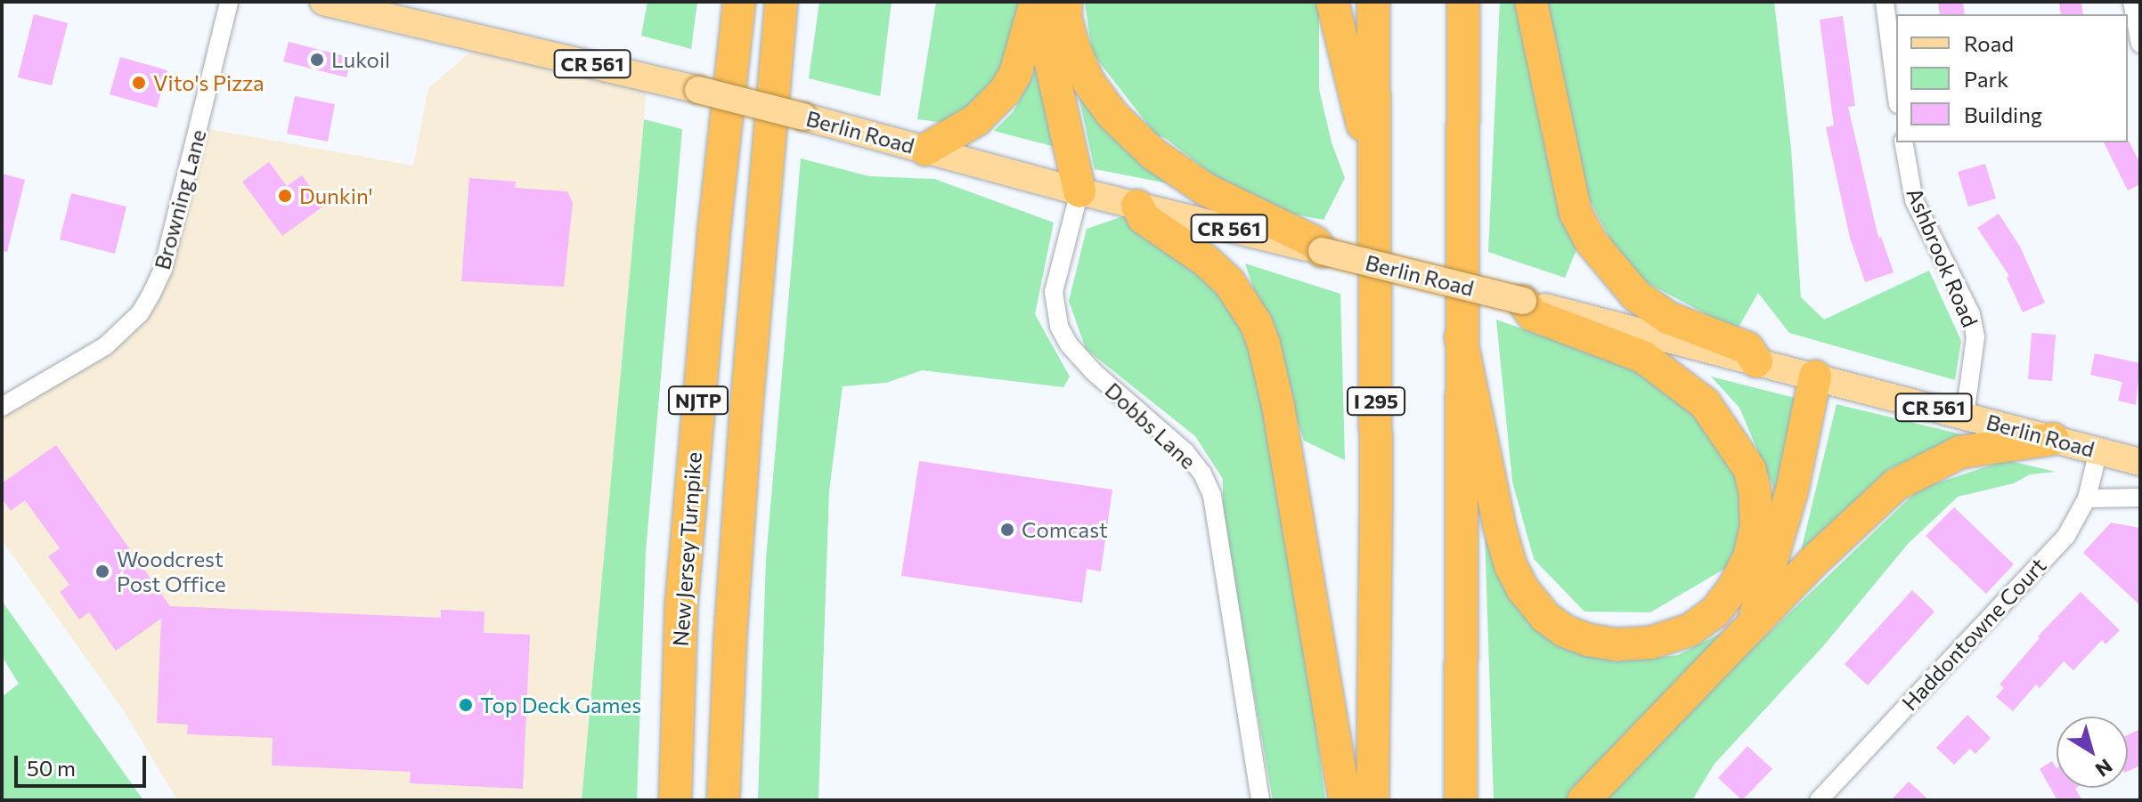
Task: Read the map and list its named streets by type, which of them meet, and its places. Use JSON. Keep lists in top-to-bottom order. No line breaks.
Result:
{"streets":{"highway":["NJTP","I 295","New Jersey Turnpike"],"main road":["CR 561","Berlin Road"],"street":["Browning Lane","Ashbrook Road","Dobbs Lane","Haddontowne Court"]},"crossings":[["CR 561","Berlin Road"],["Berlin Road","Ashbrook Road"],["Berlin Road","Dobbs Lane"],["Berlin Road","Haddontowne Court"]],"places":["Lukoil","Vito's Pizza","Dunkin'","Comcast","Woodcrest Post Office","Top Deck Games"],"legend":["Road","Park","Building"],"scale_bar":"50 m","north":"bottom right"}
